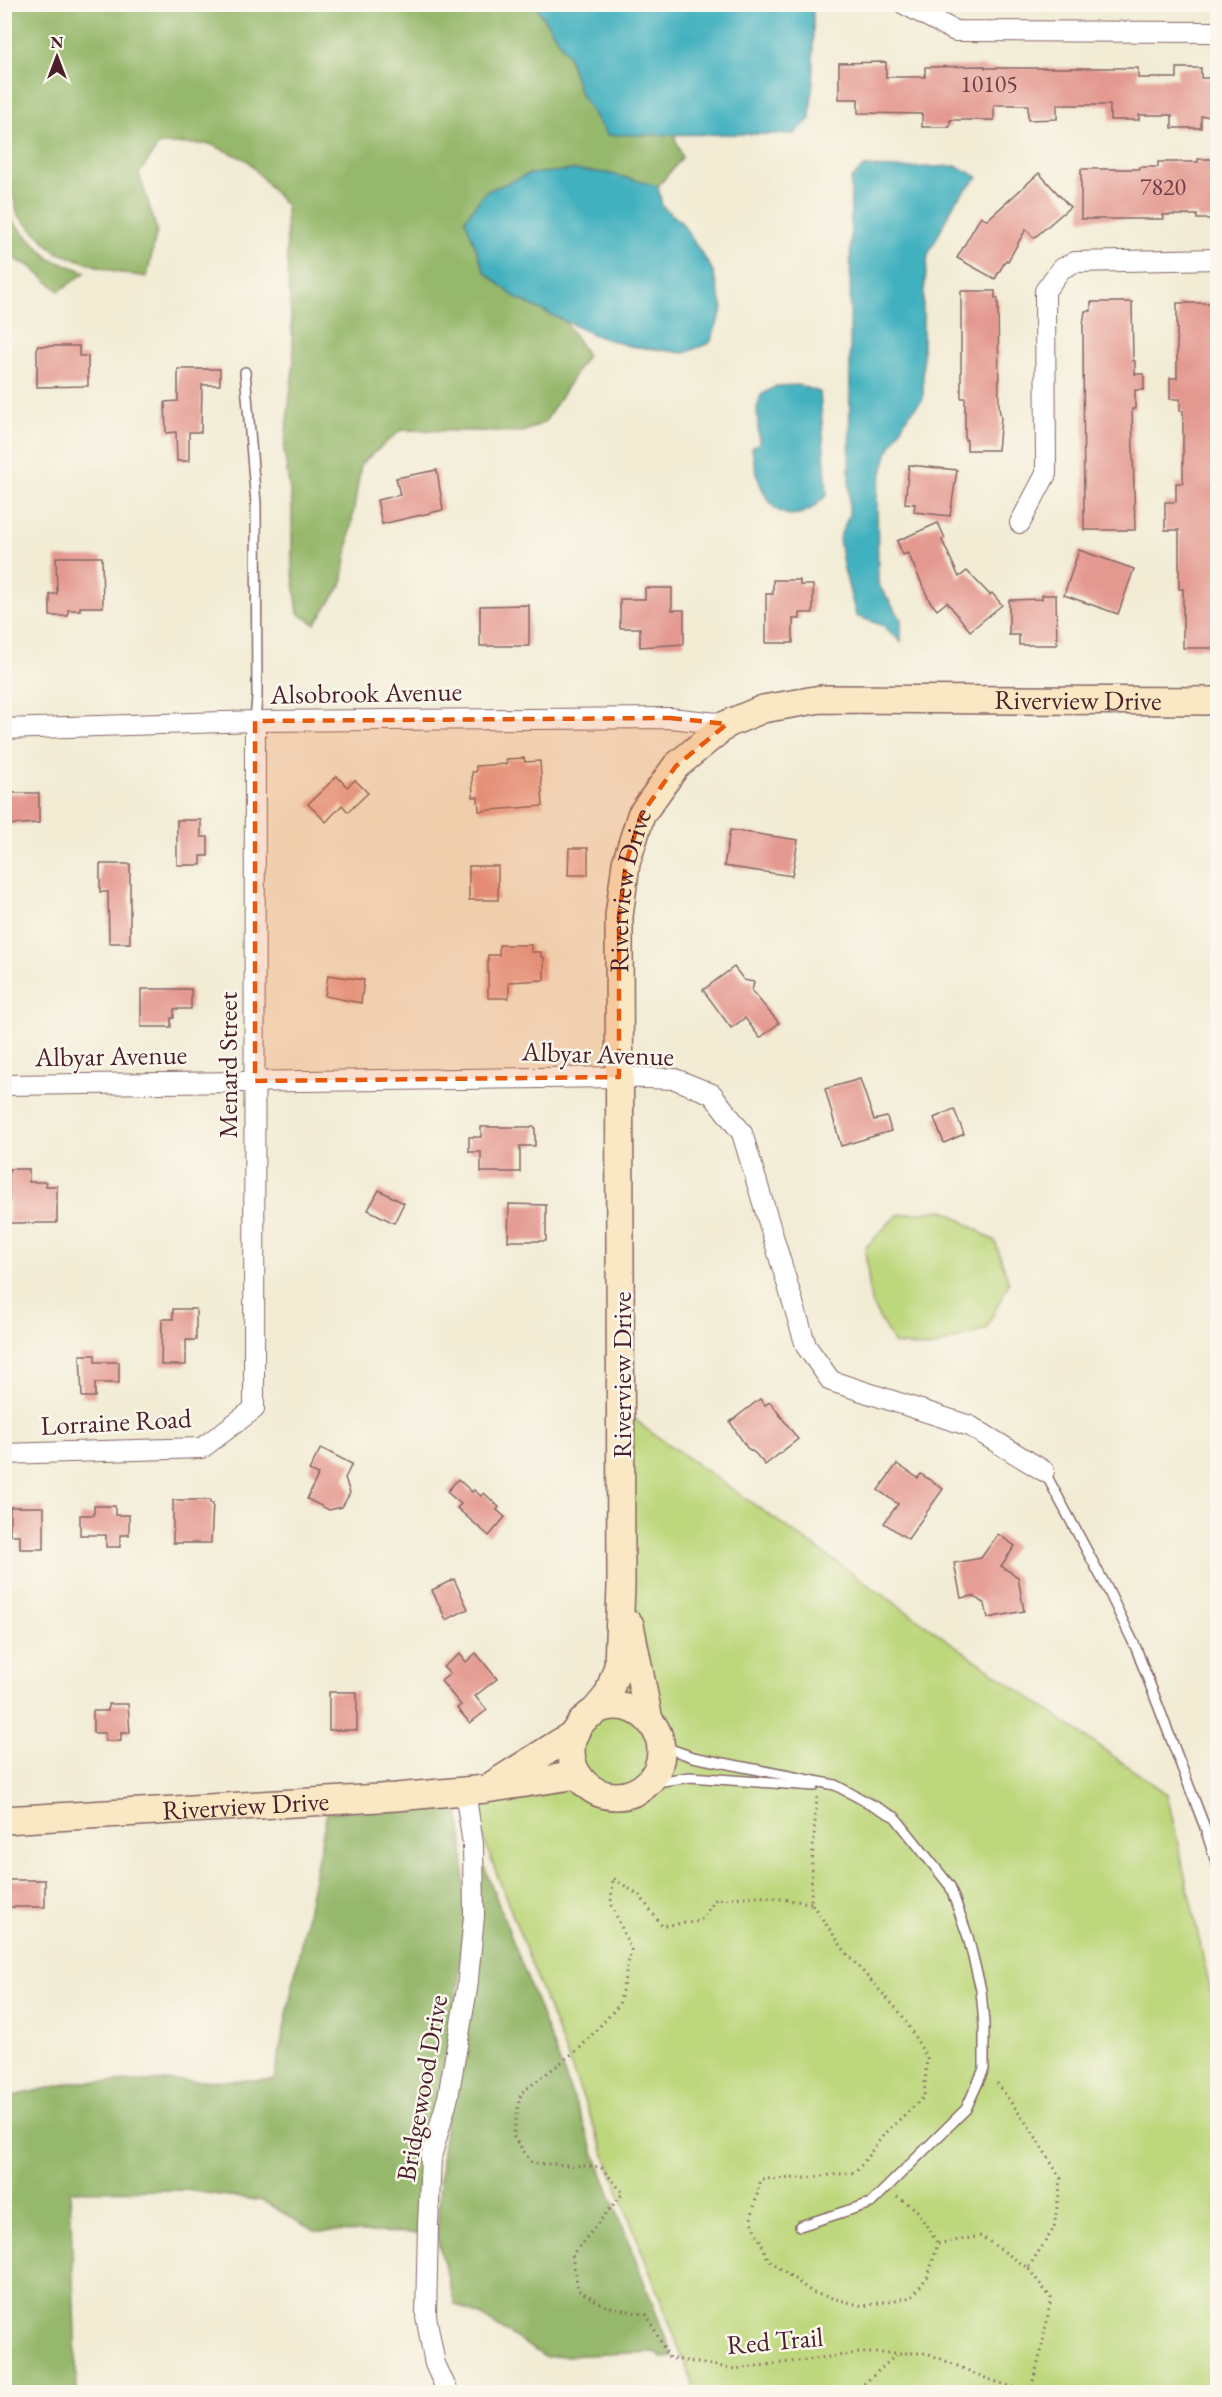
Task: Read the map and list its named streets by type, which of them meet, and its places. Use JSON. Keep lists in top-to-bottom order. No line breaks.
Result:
{"streets":{"street":["Alsobrook Avenue","Riverview Drive","Albyar Avenue","Menard Street","Lorraine Road","Bridgewood Drive"],"path":["Red Trail"]},"crossings":[["Alsobrook Avenue","Riverview Drive"],["Alsobrook Avenue","Menard Street"],["Riverview Drive","Albyar Avenue"],["Riverview Drive","Bridgewood Drive"],["Albyar Avenue","Menard Street"],["Menard Street","Lorraine Road"]],"house_numbers":["10105","7820"],"north":"top"}
